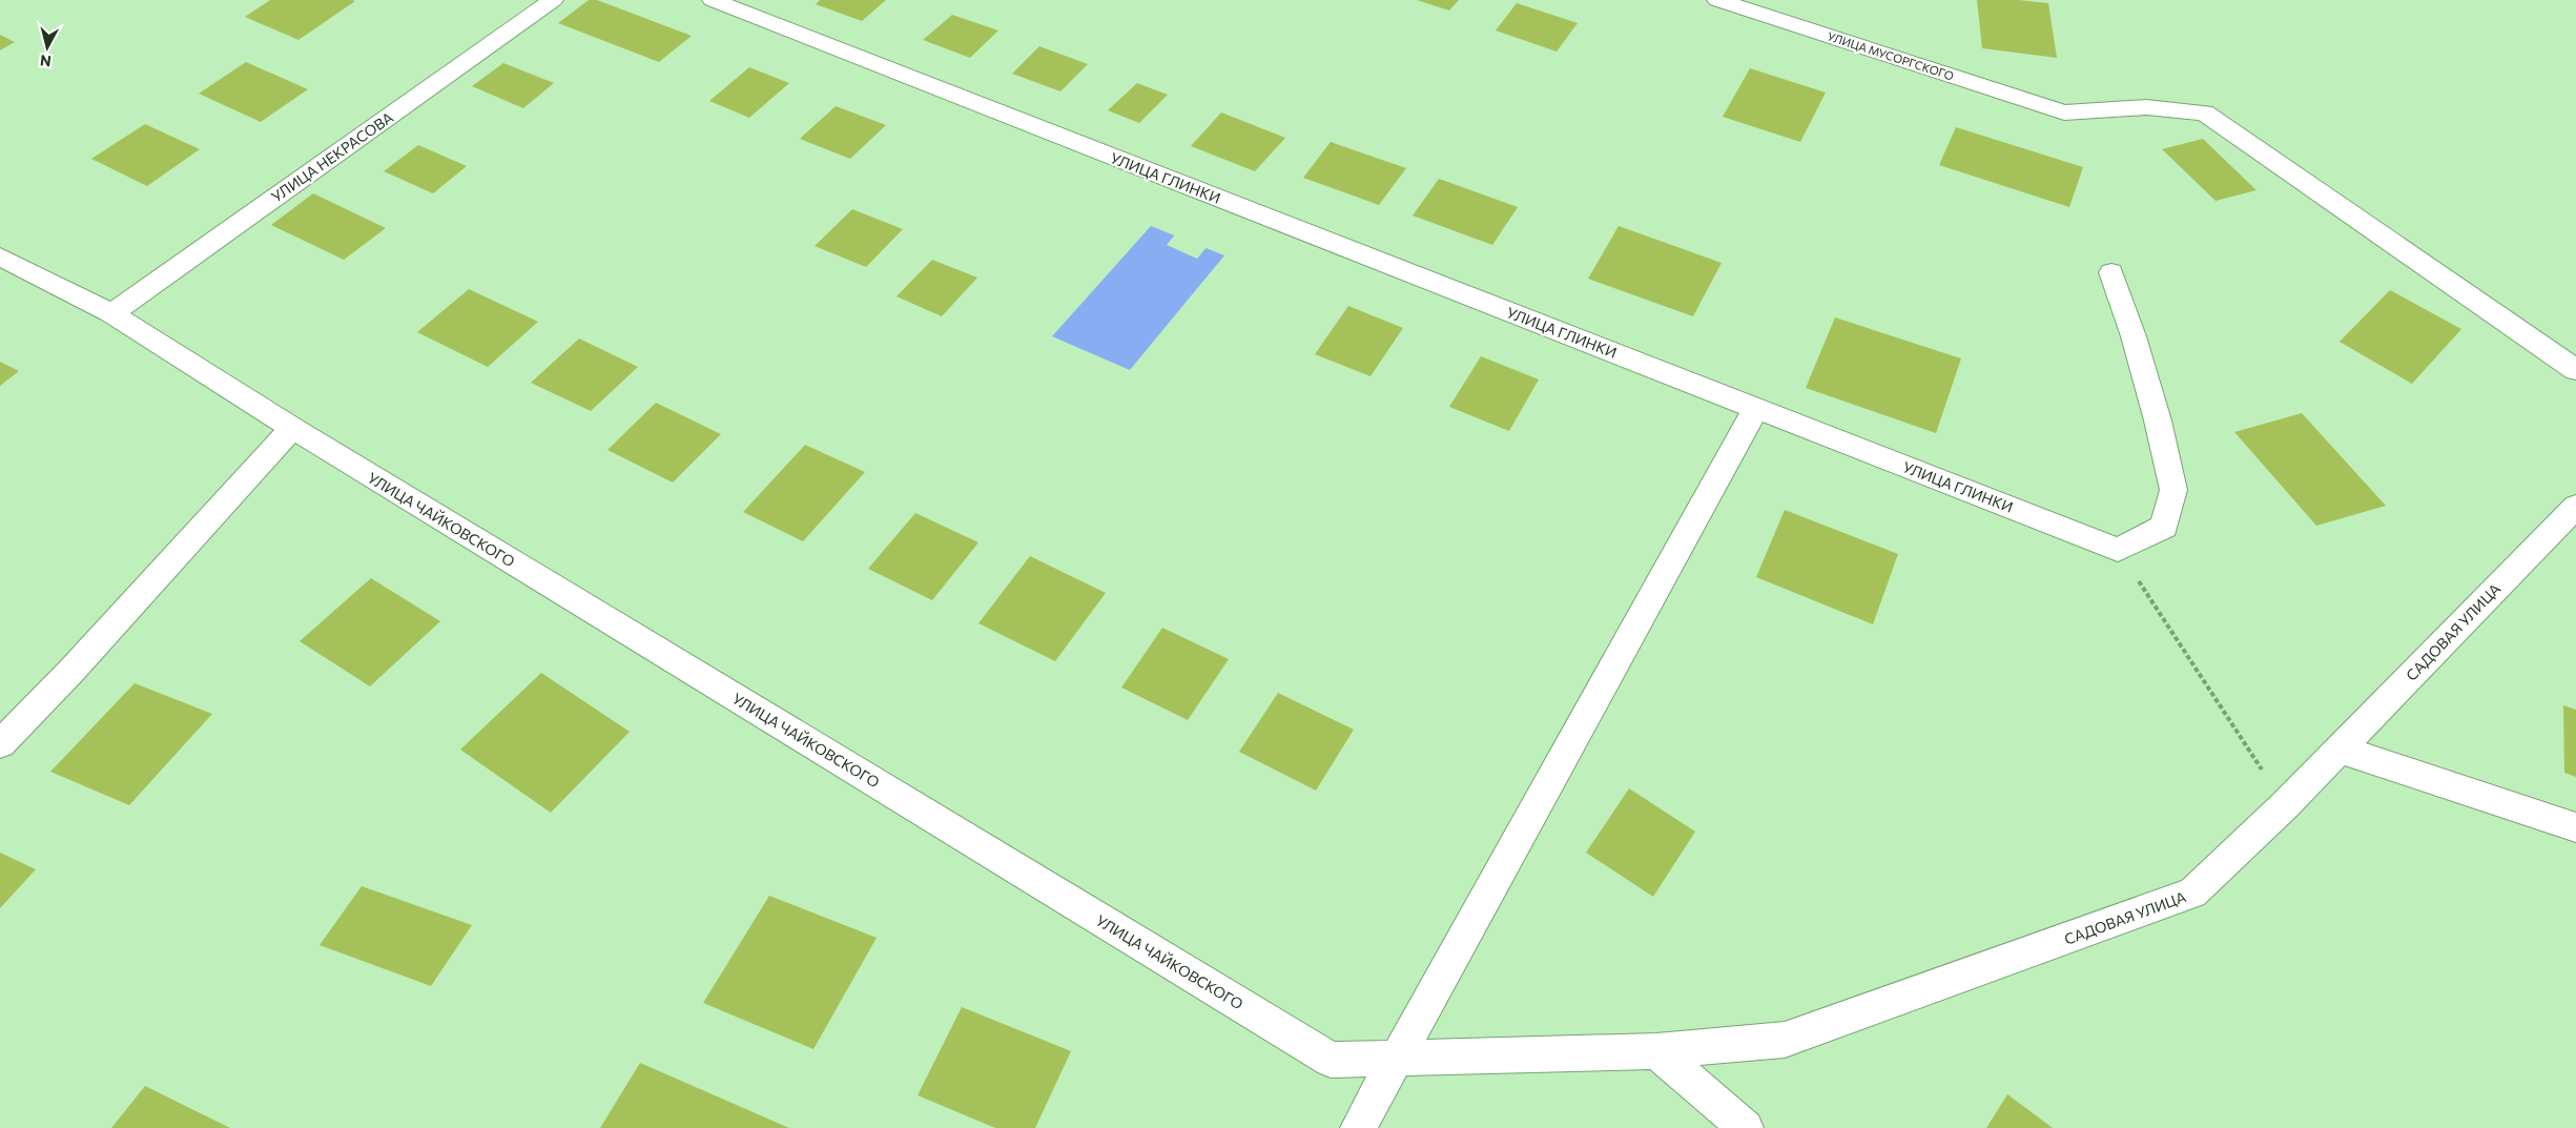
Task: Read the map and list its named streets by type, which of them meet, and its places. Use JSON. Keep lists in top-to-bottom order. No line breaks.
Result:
{"streets":{"street":["УЛИЦА МУСОРГСКОГО","УЛИЦА НЕКРАСОВА","УЛИЦА ГЛИНКИ","УЛИЦА ЧАЙКОВСКОГО","САДОВАЯ УЛИЦА"]},"crossings":[["УЛИЦА НЕКРАСОВА","УЛИЦА ЧАЙКОВСКОГО"],["УЛИЦА ЧАЙКОВСКОГО","САДОВАЯ УЛИЦА"]],"north":"bottom"}
